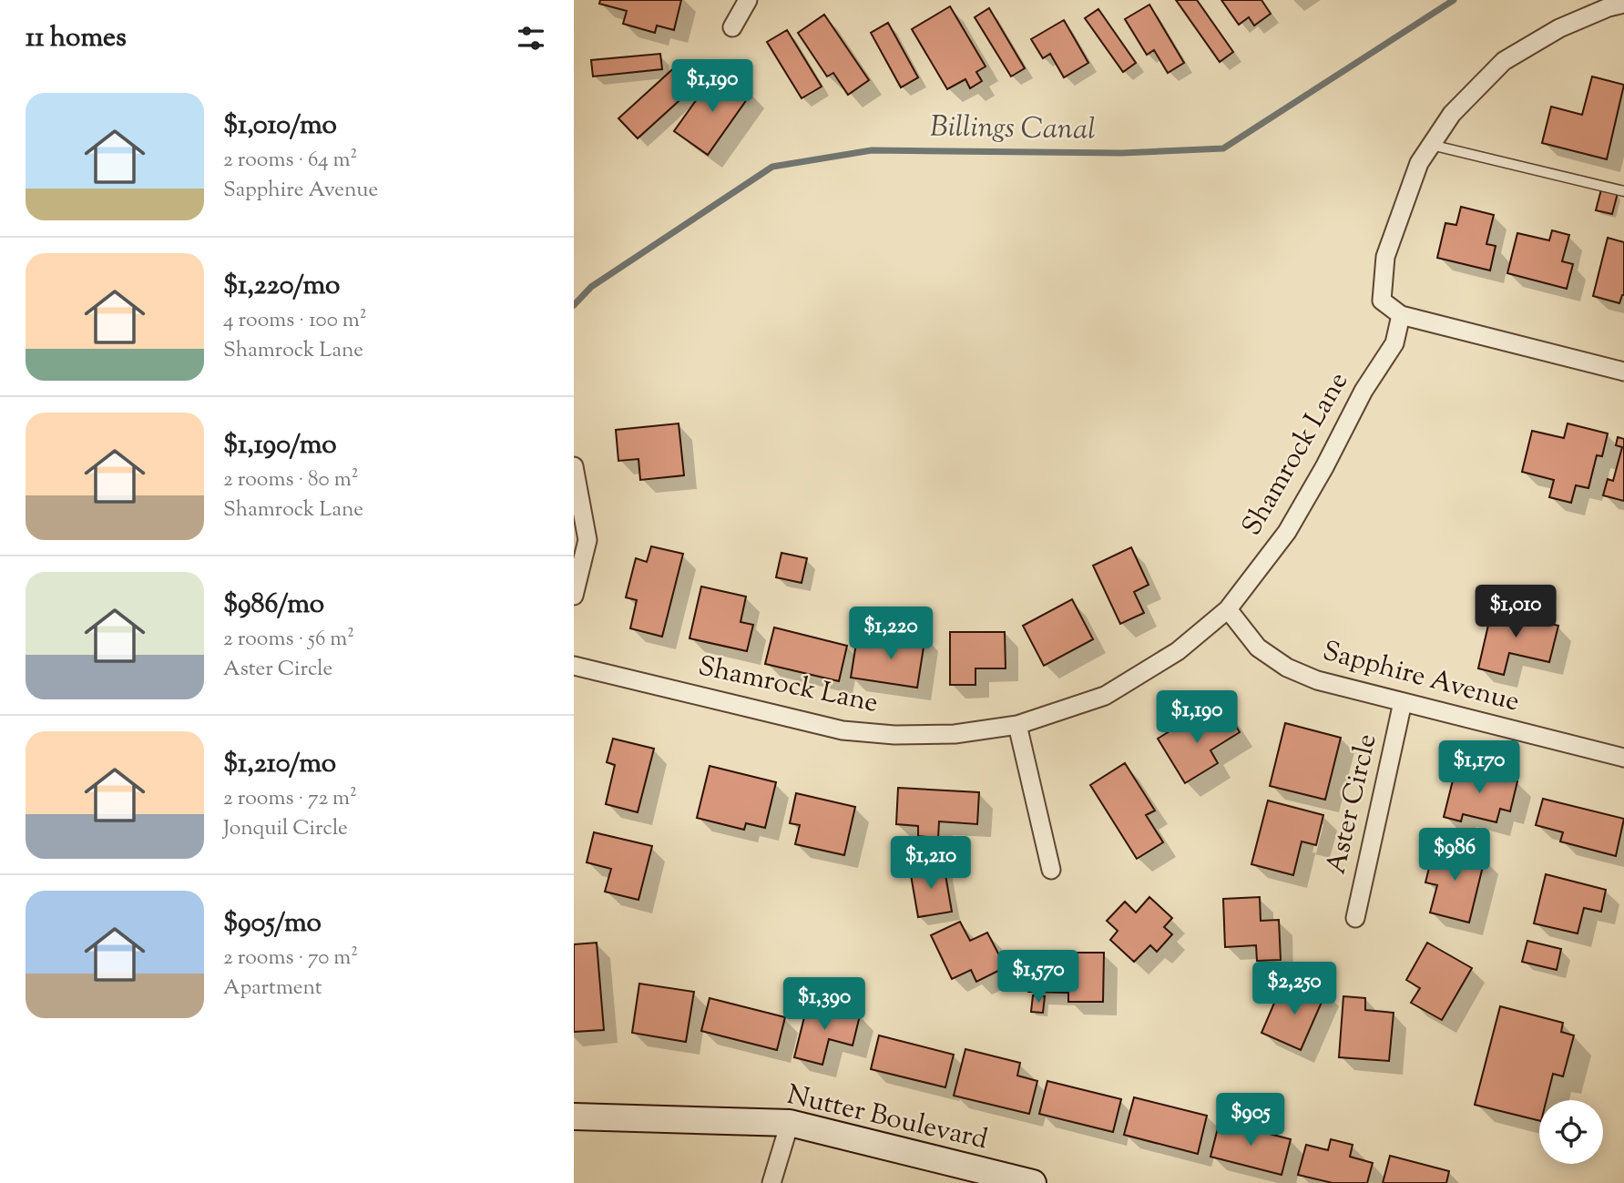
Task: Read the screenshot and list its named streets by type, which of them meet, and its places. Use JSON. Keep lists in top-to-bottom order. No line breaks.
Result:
{"streets":{"street":["Shamrock Lane","Sapphire Avenue","Aster Circle","Nutter Boulevard"]},"crossings":[["Shamrock Lane","Sapphire Avenue"],["Sapphire Avenue","Aster Circle"]],"water":["Billings Canal"],"page":{"heading":"11 homes","price":["$1,190","$1,010","$1,220","$1,190","$1,170","$986","$1,210","$1,570","$2,250","$1,390","$905"],"list":[{"name":"$1,010/mo","note":"2 rooms · 64 m² · Sapphire Avenue"},{"name":"$1,220/mo","note":"4 rooms · 100 m² · Shamrock Lane"},{"name":"$1,190/mo","note":"2 rooms · 80 m² · Shamrock Lane"},{"name":"$986/mo","note":"2 rooms · 56 m² · Aster Circle"},{"name":"$1,210/mo","note":"2 rooms · 72 m² · Jonquil Circle"},{"name":"$905/mo","note":"2 rooms · 70 m² · Apartment"}]}}
